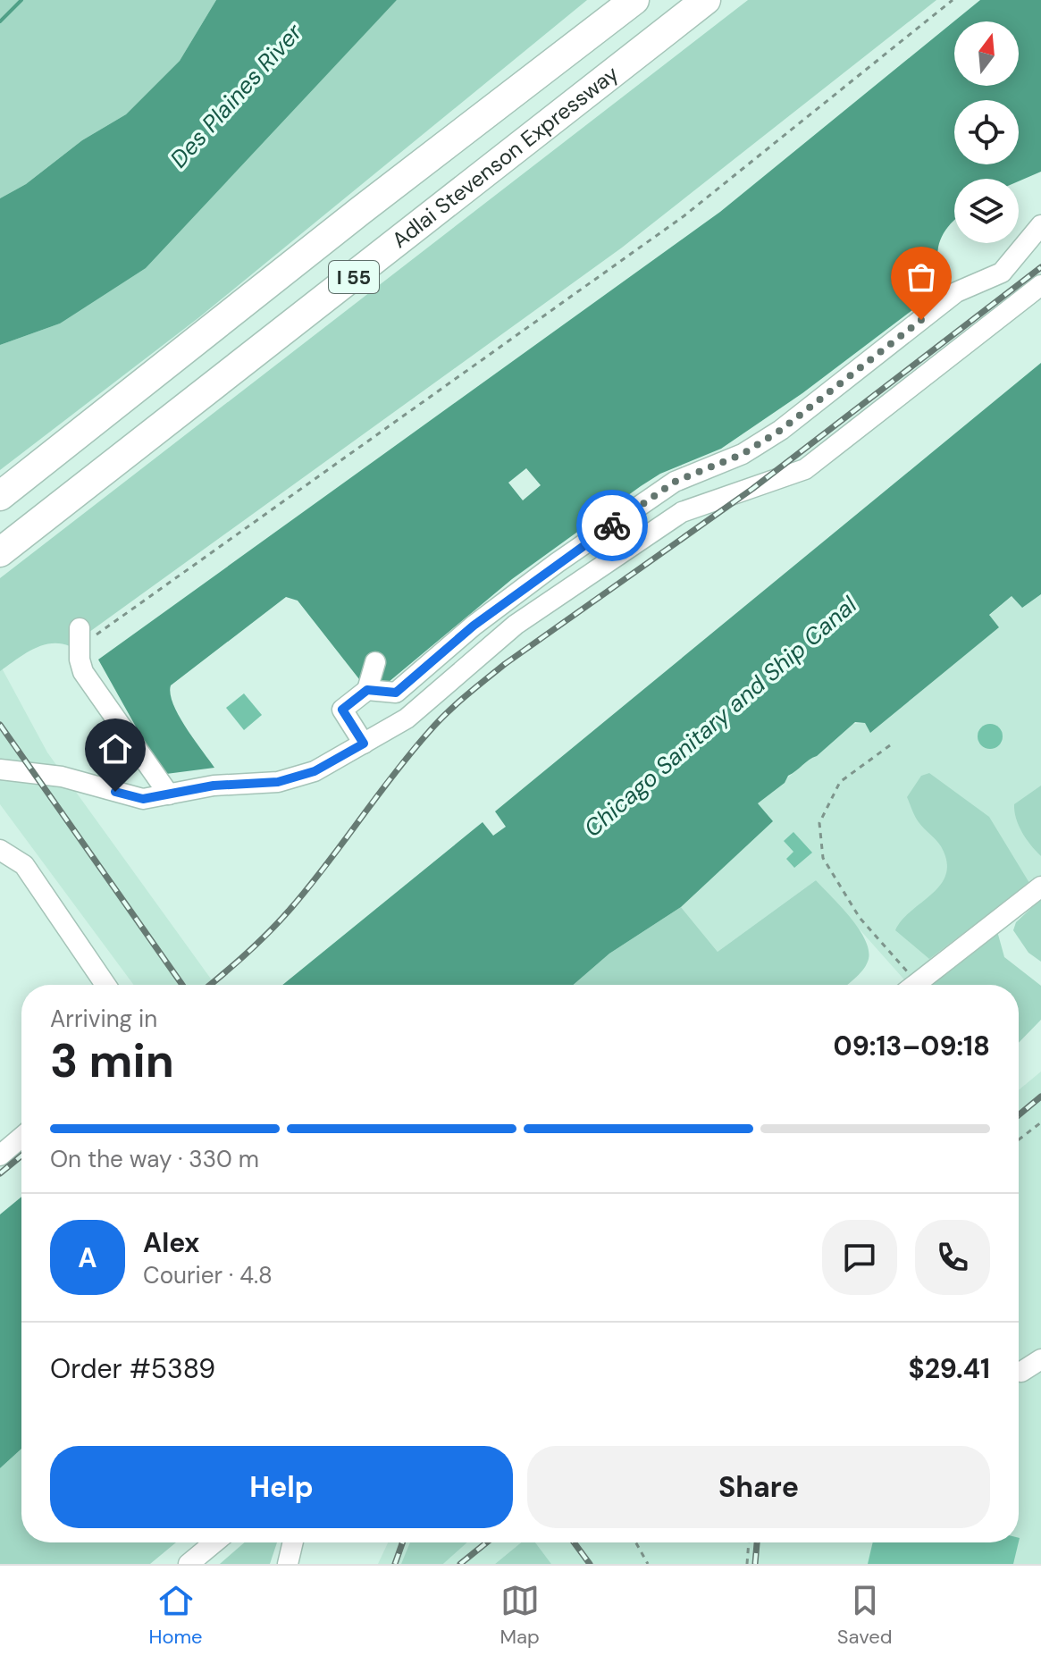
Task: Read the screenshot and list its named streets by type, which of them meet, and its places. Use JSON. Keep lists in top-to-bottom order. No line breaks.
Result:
{"streets":{"highway":["Adlai Stevenson Expressway","I 55"]},"water":["Des Plaines River","Chicago Sanitary and Ship Canal"],"north":"top","page":{"heading":["3 min","Arriving in","09:13–09:18"],"panel":["Alex","Courier · 4.8","Order #5389","$29.41"],"bar":"On the way · 330 m","round":"A","buttons":["Help","Share"],"tabs":["Home","Map","Saved"]}}
